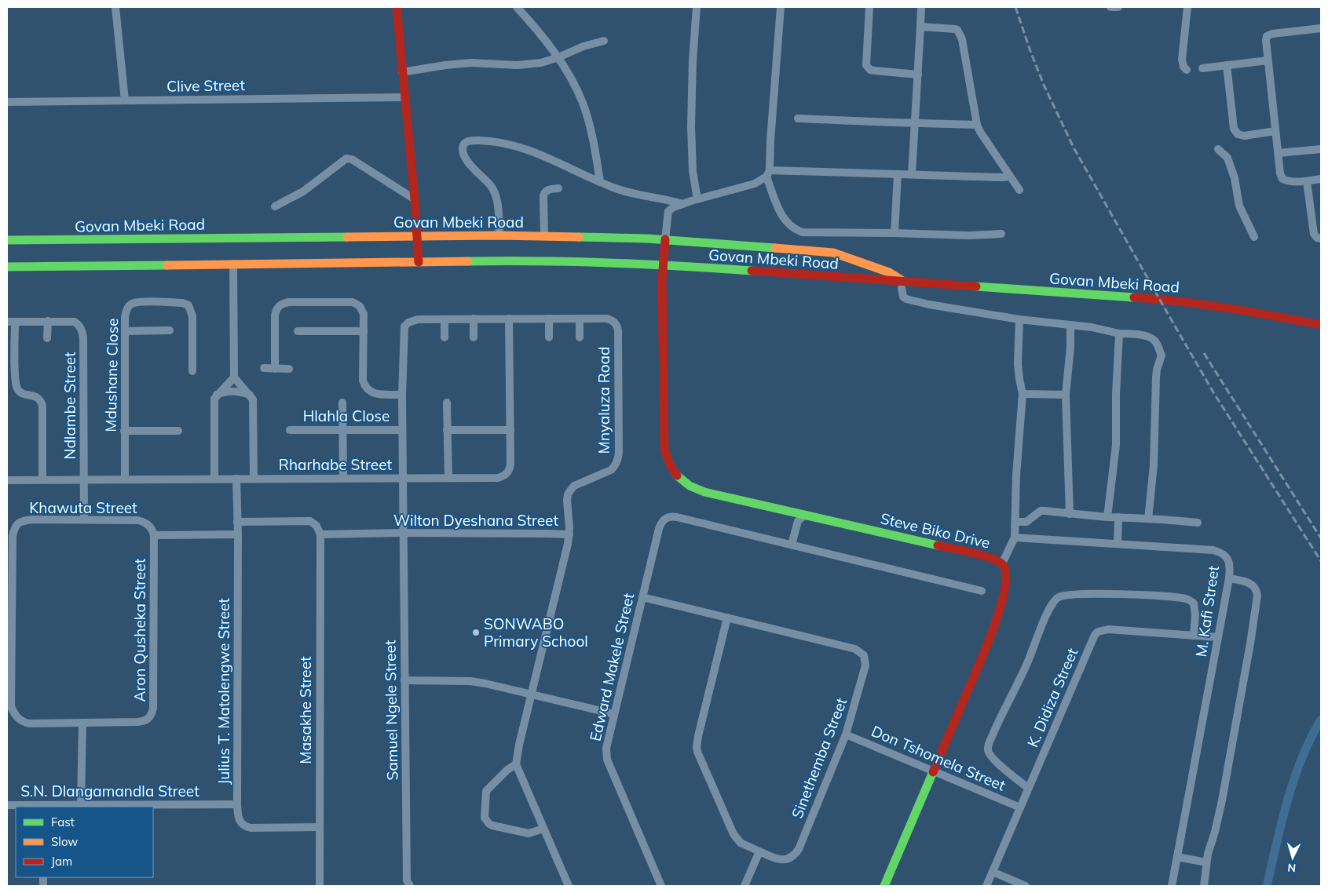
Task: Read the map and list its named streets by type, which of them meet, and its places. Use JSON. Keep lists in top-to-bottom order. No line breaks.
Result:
{"streets":{"main road":["Govan Mbeki Road","Steve Biko Drive"],"street":["Clive Street","Mdushane Close","Mnyaluza Road","Ndlambe Street","Hlahla Close","Rharhabe Street","Khawuta Street","Wilton Dyeshana Street","M. Kafi Street","Aron Qusheka Street","Edward Makele Street","Julius T. Matolengwe Street","K. Didiza Street","Masakhe Street","Samuel Ngele Street","Sinethemba Street","Don Tshomela Street","S.N. Dlangamandla Street"]},"crossings":[["Govan Mbeki Road","Steve Biko Drive"],["Mdushane Close","Rharhabe Street"],["Mnyaluza Road","Hlahla Close"],["Mnyaluza Road","Rharhabe Street"],["Mnyaluza Road","Wilton Dyeshana Street"],["Mnyaluza Road","Samuel Ngele Street"],["Ndlambe Street","Rharhabe Street"],["Ndlambe Street","Khawuta Street"],["Rharhabe Street","Julius T. Matolengwe Street"],["Khawuta Street","Aron Qusheka Street"],["Wilton Dyeshana Street","Masakhe Street"],["Wilton Dyeshana Street","Samuel Ngele Street"],["Steve Biko Drive","Don Tshomela Street"],["M. Kafi Street","K. Didiza Street"],["Edward Makele Street","Sinethemba Street"],["Julius T. Matolengwe Street","Masakhe Street"],["Julius T. Matolengwe Street","S.N. Dlangamandla Street"],["K. Didiza Street","Don Tshomela Street"],["Sinethemba Street","Don Tshomela Street"]],"places":["SONWABO Primary School"],"legend":["Fast","Slow","Jam"],"north":"bottom"}
